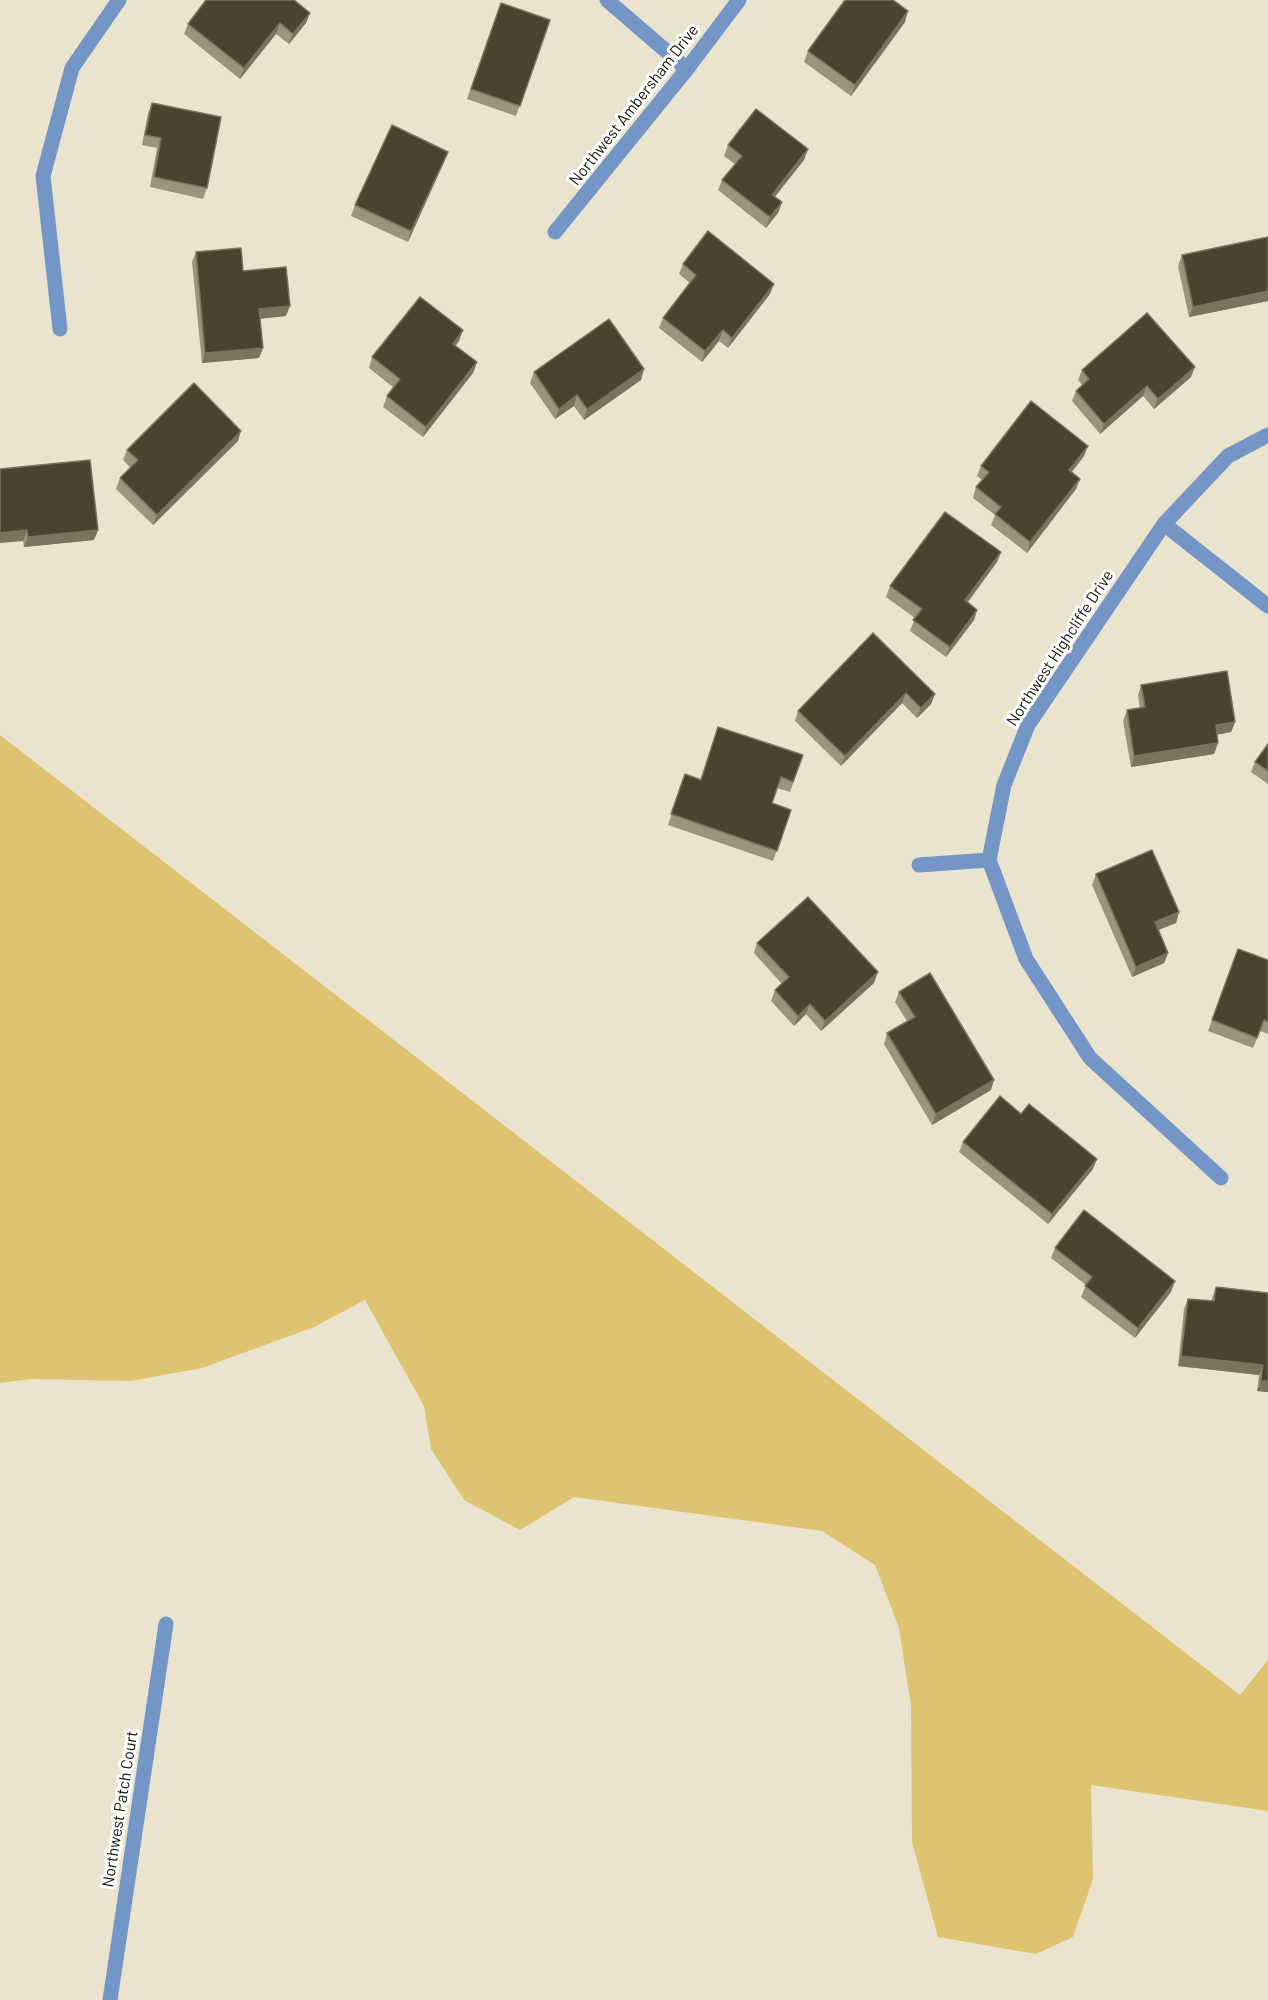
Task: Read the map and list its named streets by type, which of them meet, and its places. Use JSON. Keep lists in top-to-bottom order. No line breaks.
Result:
{"streets":{"street":["Northwest Ambersham Drive","Northwest Highcliffe Drive","Northwest Patch Court"]}}
